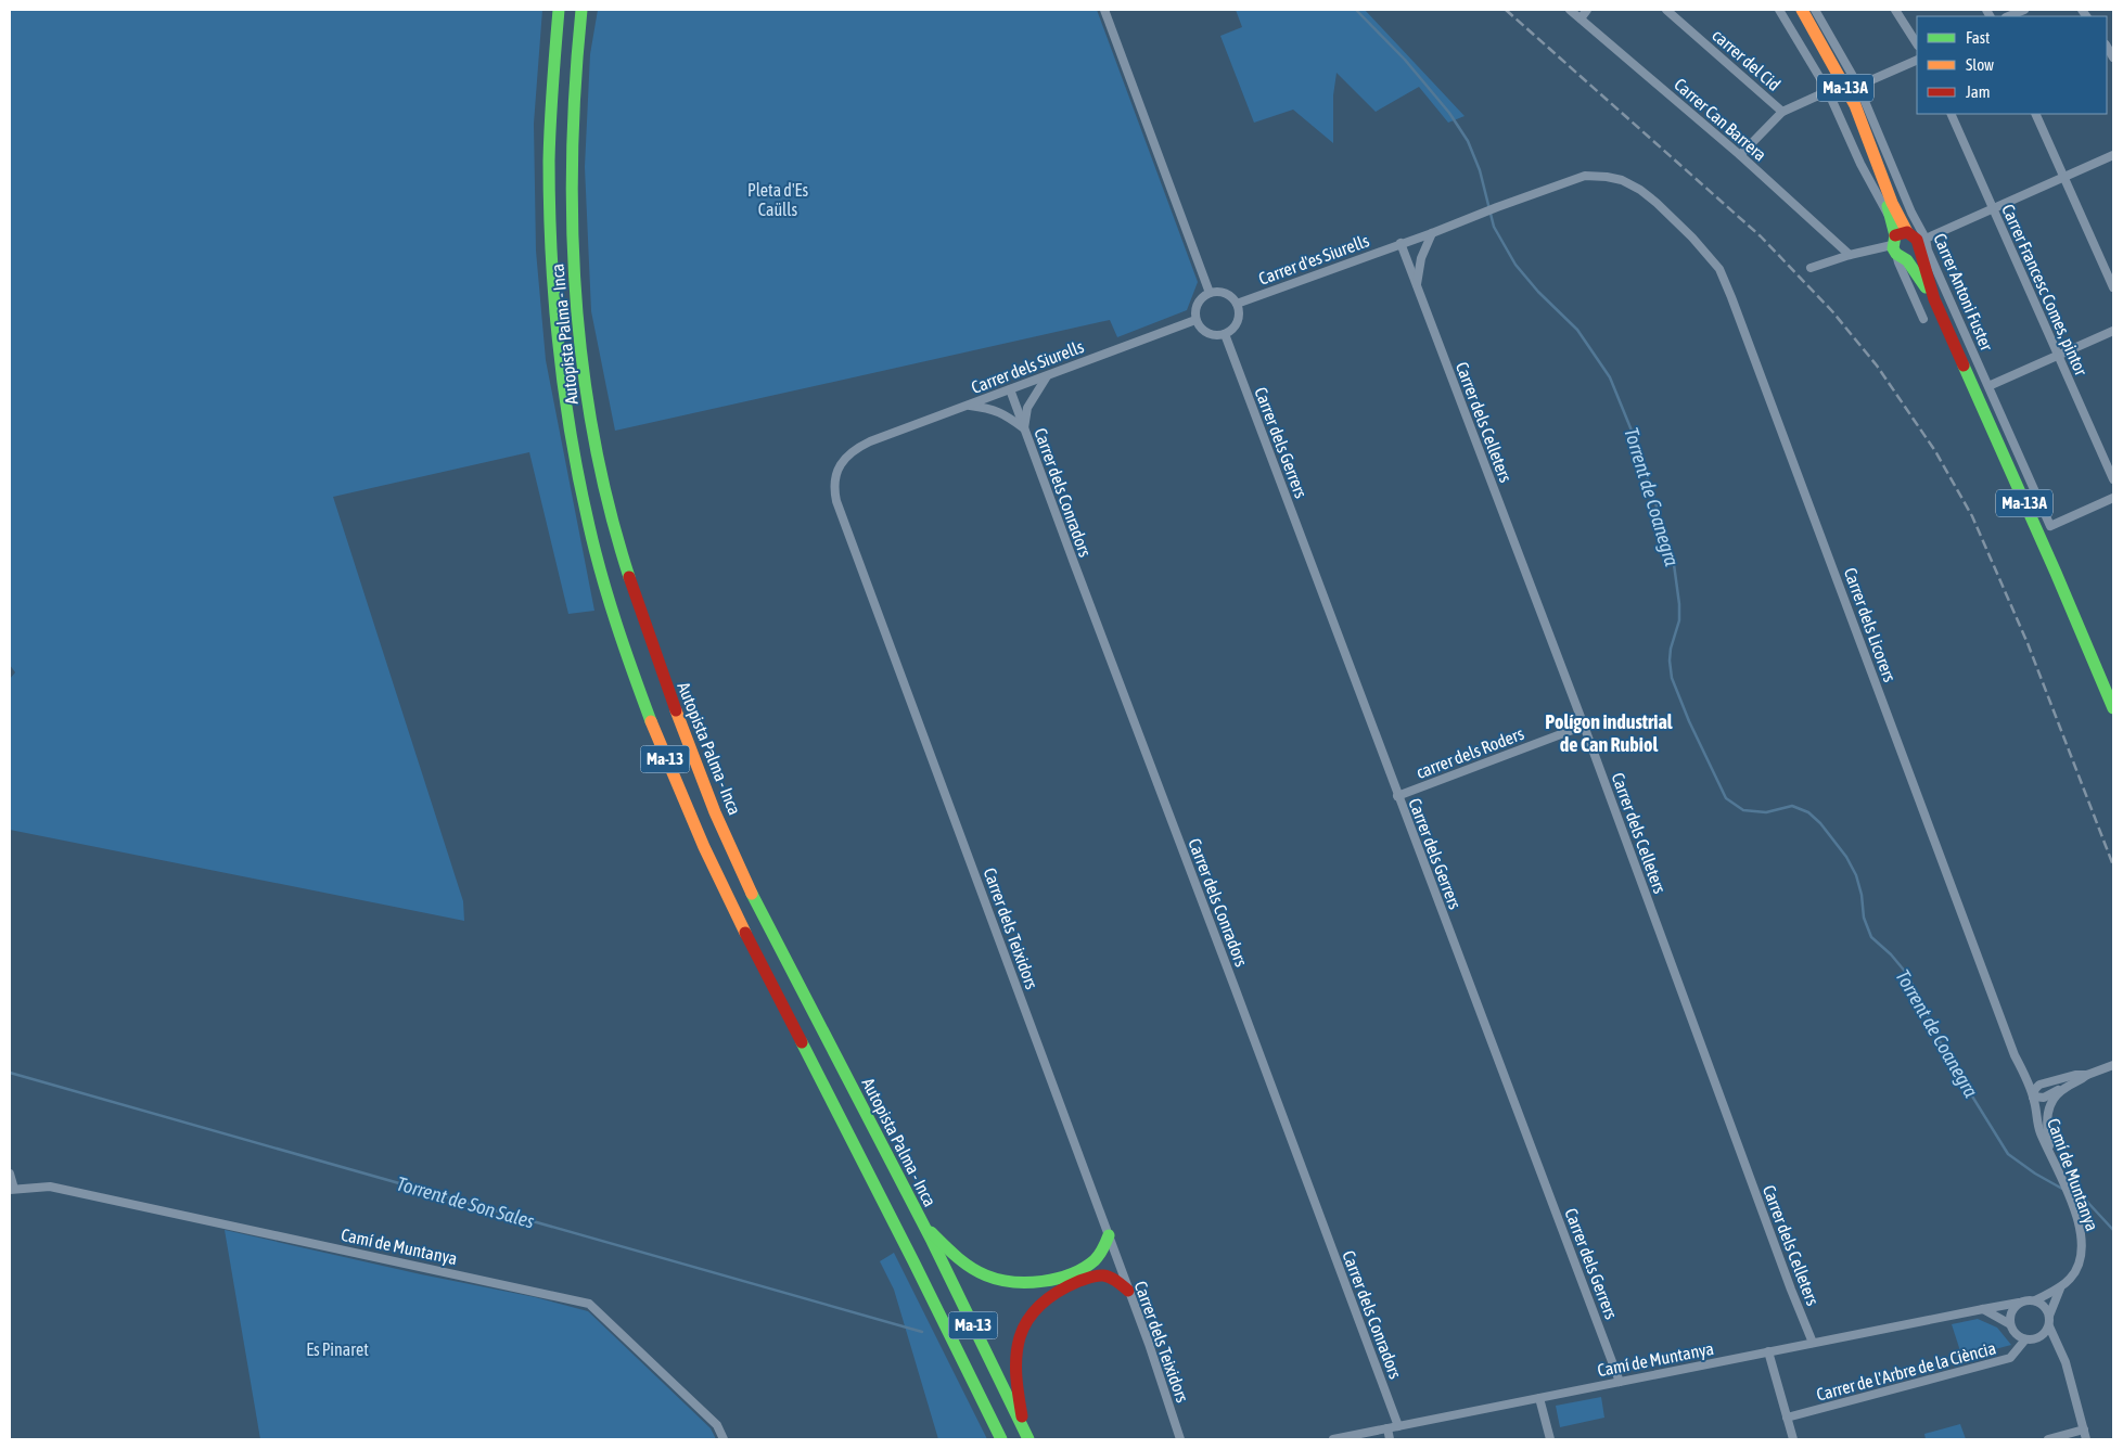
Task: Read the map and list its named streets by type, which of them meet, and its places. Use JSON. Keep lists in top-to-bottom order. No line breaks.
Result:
{"streets":{"main road":["Ma-13A","Autopista Palma - Inca","Ma-13"],"street":["carrer del Cid","Carrer Can Barrera","Carrer d'es Siurells","Carrer Francesc Comes, pintor","Carrer Antoni Fuster","Carrer dels Siurells","Carrer dels Celleters","Carrer dels Gerrers","Carrer dels Conradors","Carrer dels Licorers","carrer dels Roders","Carrer dels Teixidors","Camí de Muntanya","Carrer de l'Arbre de la Ciència"]},"crossings":[["Ma-13A","Carrer Antoni Fuster"],["Carrer d'es Siurells","Carrer dels Siurells"],["Carrer d'es Siurells","Carrer dels Celleters"],["Carrer d'es Siurells","Carrer dels Gerrers"],["Carrer dels Siurells","Carrer dels Gerrers"],["Carrer dels Siurells","Carrer dels Conradors"],["Carrer dels Siurells","Carrer dels Teixidors"],["Carrer dels Celleters","carrer dels Roders"],["Carrer dels Celleters","Camí de Muntanya"],["Carrer dels Gerrers","carrer dels Roders"],["Carrer dels Gerrers","Camí de Muntanya"],["Carrer dels Conradors","Camí de Muntanya"],["Carrer dels Licorers","Camí de Muntanya"],["Camí de Muntanya","Carrer de l'Arbre de la Ciència"]],"districts":["Polígon industrial de Can Rubiol"],"water":["Torrent de Coanegra","Torrent de Son Sales"],"parks":["Pleta d'Es Caülls","Es Pinaret"],"legend":["Fast","Slow","Jam"]}
